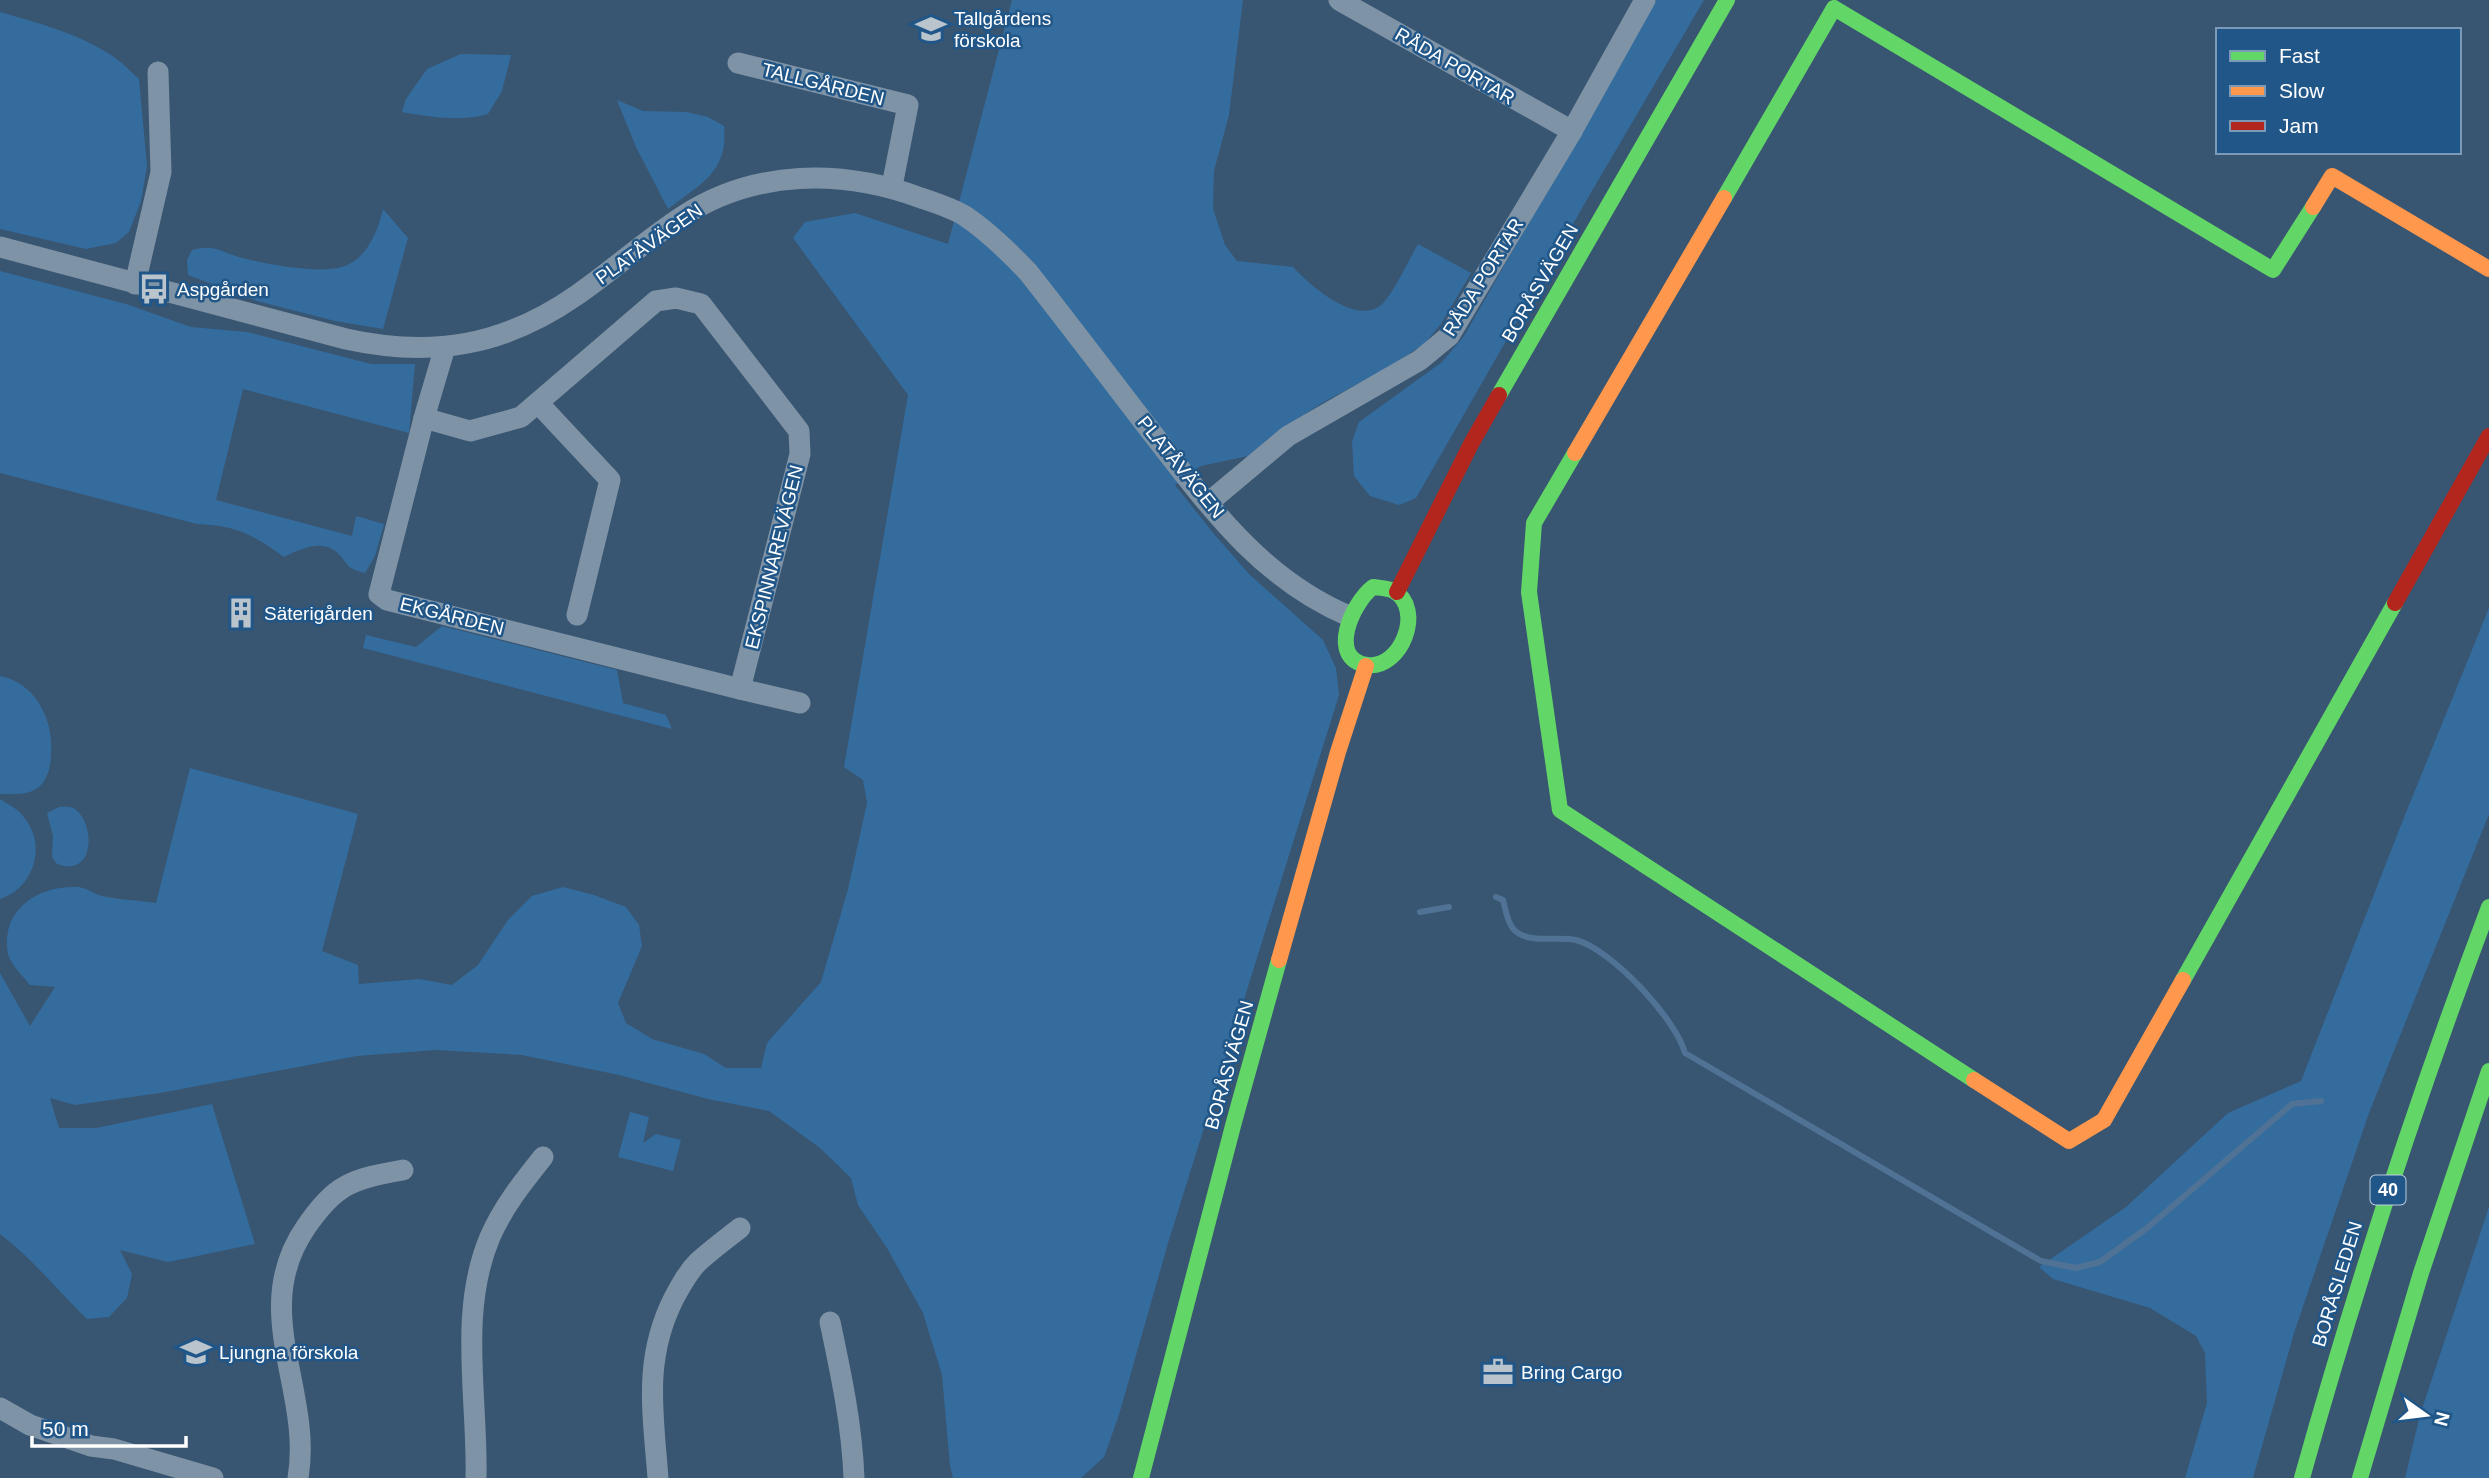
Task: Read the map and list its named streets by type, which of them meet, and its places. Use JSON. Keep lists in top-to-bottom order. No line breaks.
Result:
{"streets":{"main road":["BORÅSVÄGEN","40","BORÅSLEDEN"],"street":["RÅDA PORTAR","TALLGÅRDEN","PLATÅVÄGEN","EKSPINNAREVÄGEN","EKGÅRDEN"]},"crossings":[["RÅDA PORTAR","PLATÅVÄGEN"],["TALLGÅRDEN","PLATÅVÄGEN"],["PLATÅVÄGEN","BORÅSVÄGEN"],["PLATÅVÄGEN","EKGÅRDEN"],["EKSPINNAREVÄGEN","EKGÅRDEN"]],"places":{"school or university":["Tallgårdens förskola","Ljungna förskola"],"bus stop":["Aspgården"],"building":["Säterigården"],"office":["Bring Cargo"]},"legend":["Fast","Slow","Jam"],"scale_bar":"50 m","north":"right"}
